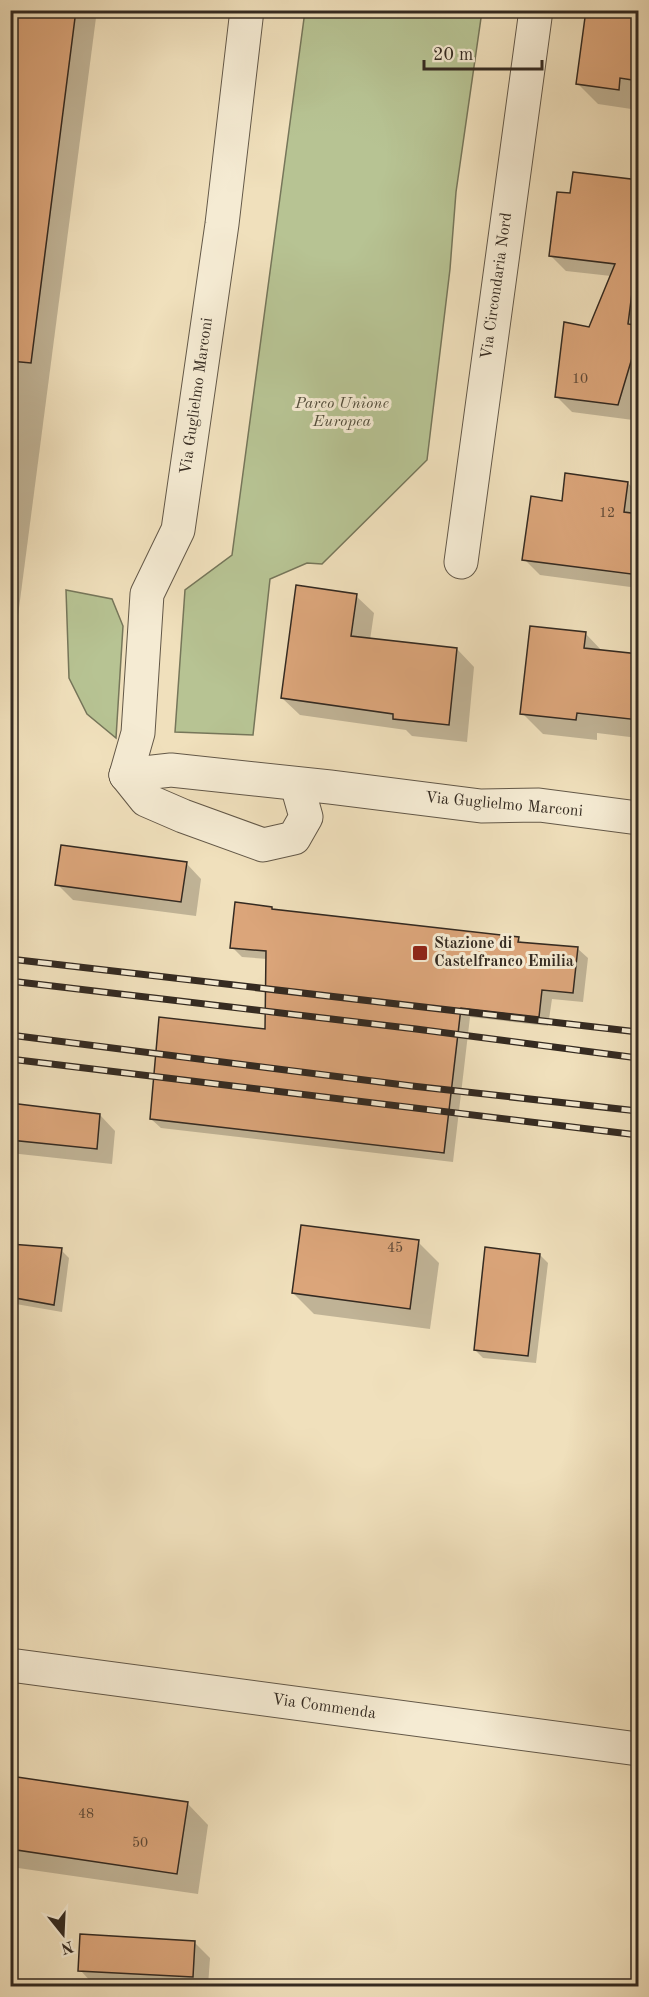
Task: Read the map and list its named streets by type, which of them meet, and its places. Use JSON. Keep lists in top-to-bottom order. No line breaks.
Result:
{"streets":{"street":["Via Circondaria Nord","Via Guglielmo Marconi","Via Commenda"]},"parks":["Parco Unione Europea"],"places":{"transit":["Stazione di Castelfranco Emilia"]},"house_numbers":["10","12","45","48","50"],"scale_bar":"20 m","north":"bottom"}
